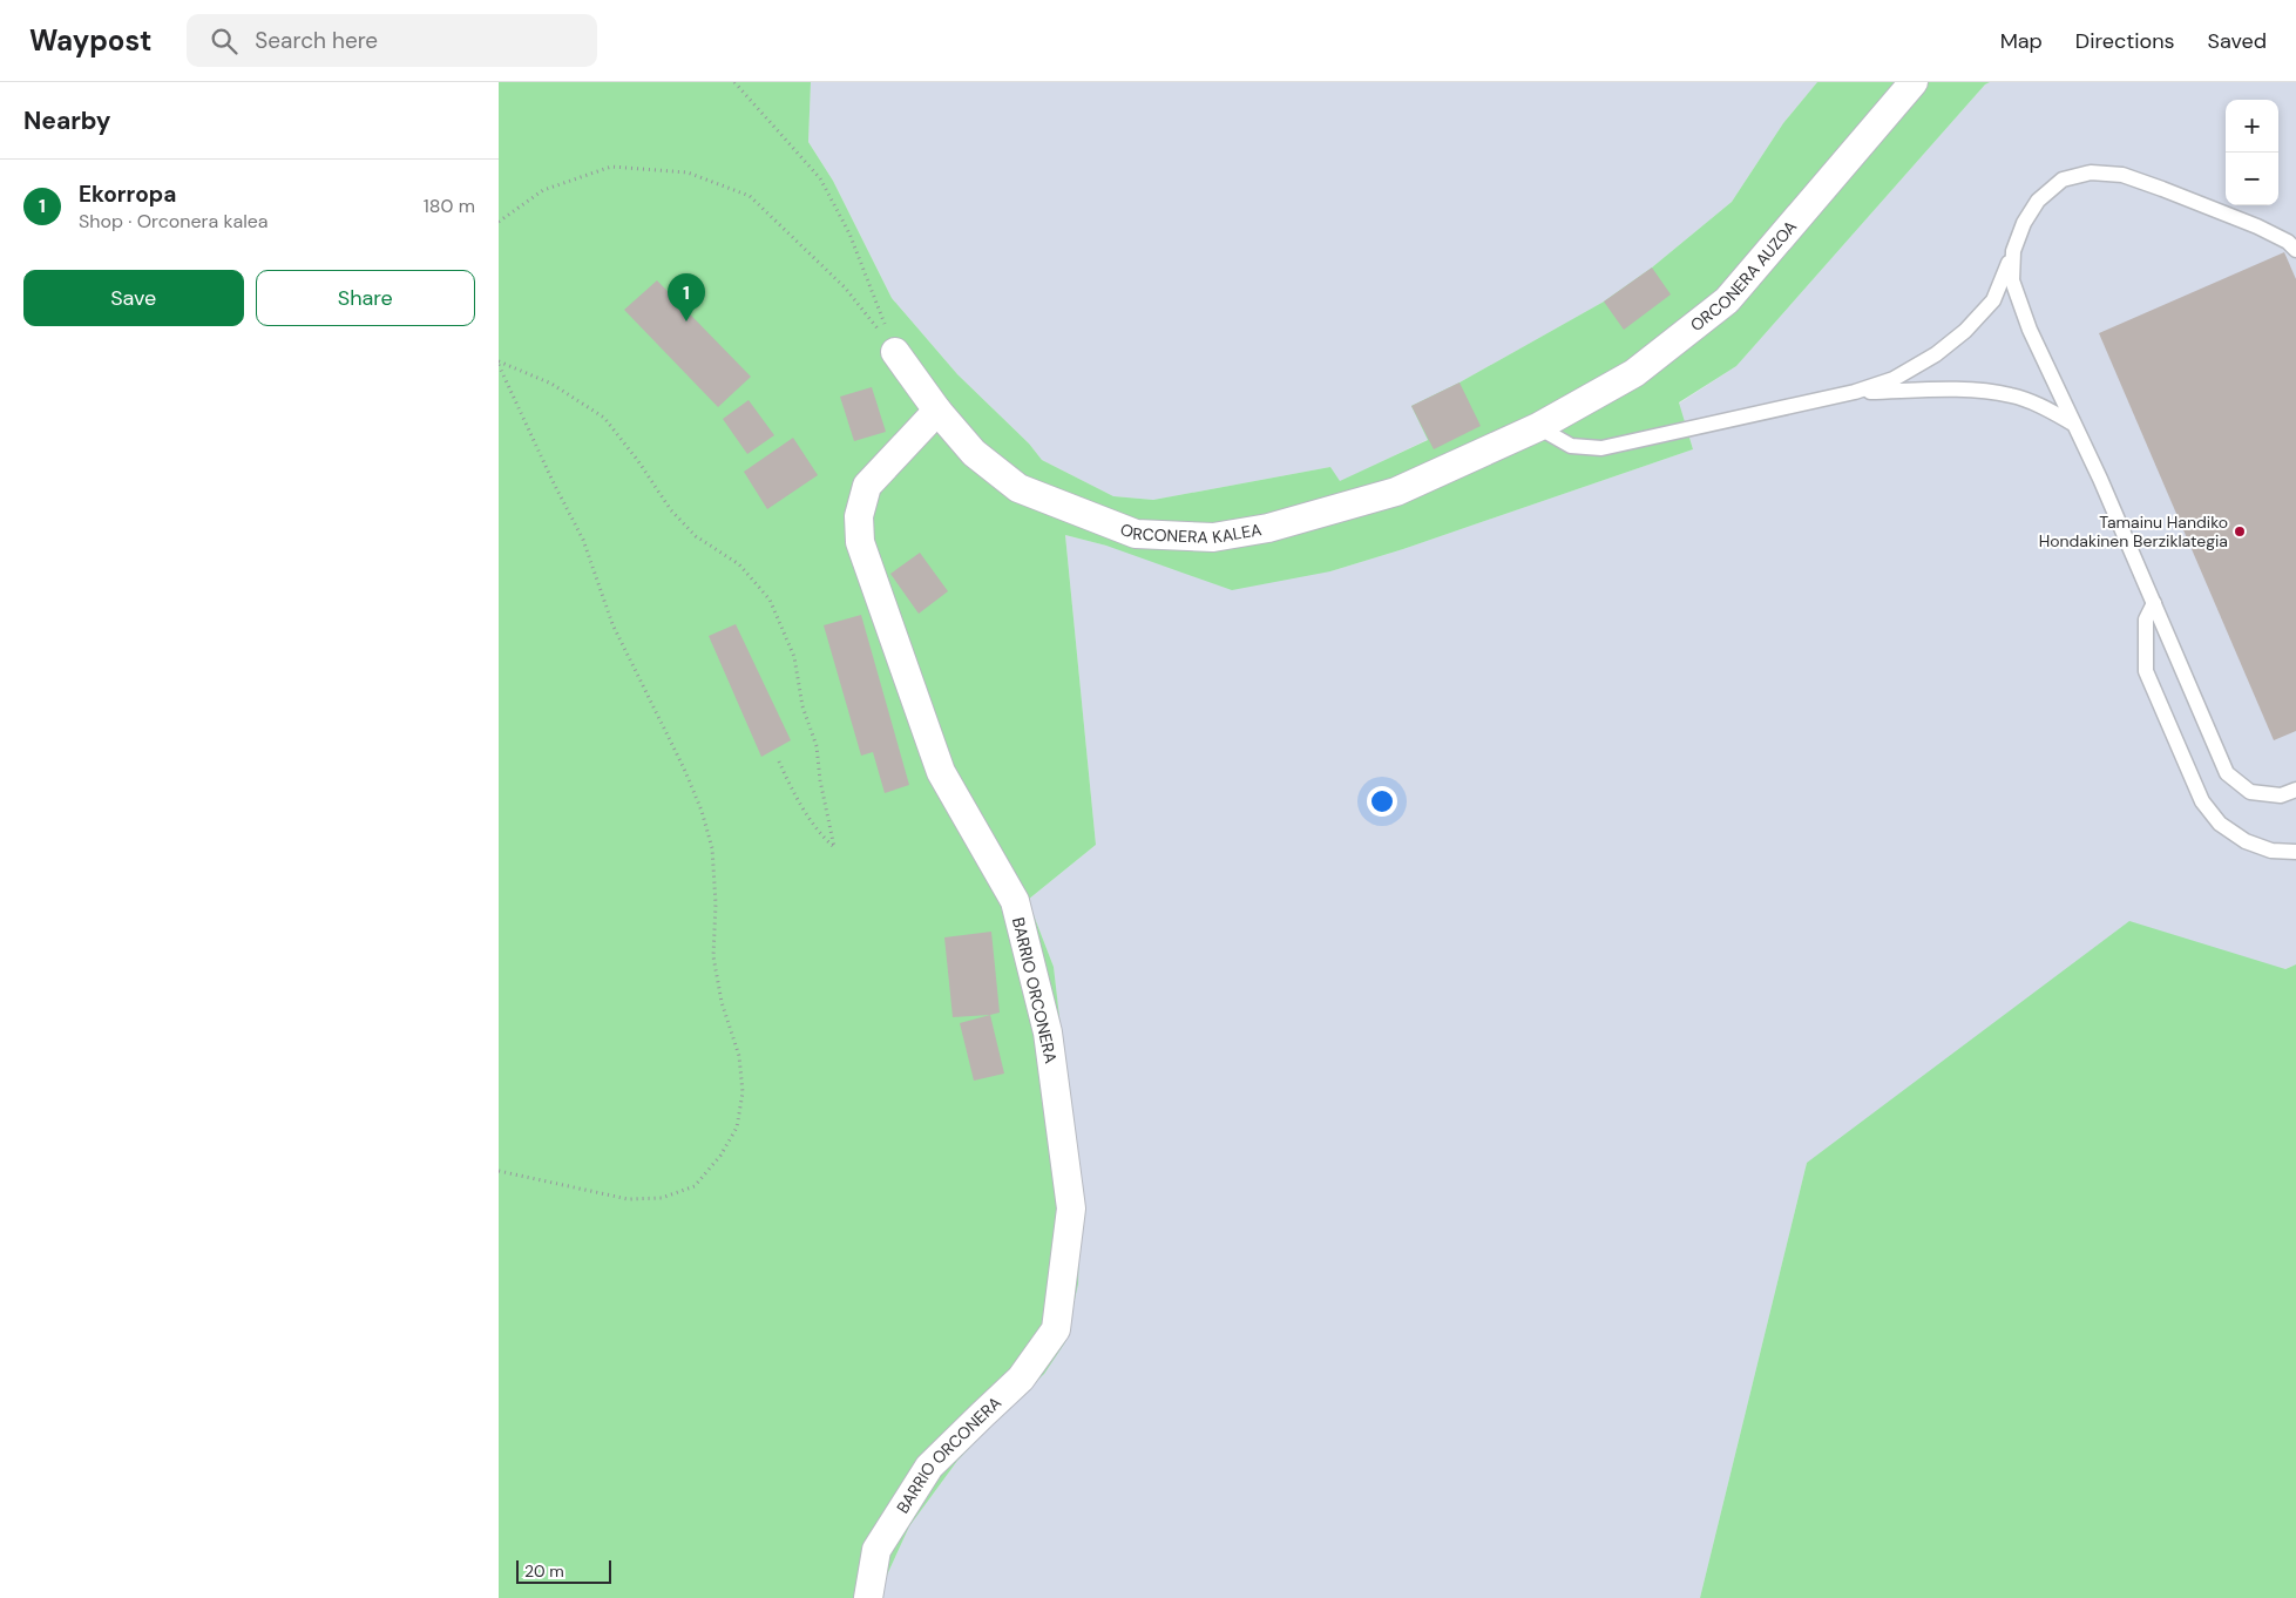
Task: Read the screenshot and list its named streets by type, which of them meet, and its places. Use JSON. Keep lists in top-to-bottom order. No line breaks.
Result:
{"streets":{"street":["ORCONERA AUZOA","ORCONERA KALEA","BARRIO ORCONERA"]},"crossings":[["ORCONERA AUZOA","ORCONERA KALEA"],["ORCONERA KALEA","BARRIO ORCONERA"]],"places":["Tamainu Handiko Hondakinen Berziklategia"],"scale_bar":"20 m","page":{"header":"Waypost","search":"Search here","nav":["Map","Directions","Saved"],"heading":"Nearby","map_buttons":["+","−"],"list":[{"mark":"1","name":"Ekorropa","note":"Shop · Orconera kalea","value":"180 m"}],"buttons":["Save","Share"],"pins":"1","scale":"20 m"}}
